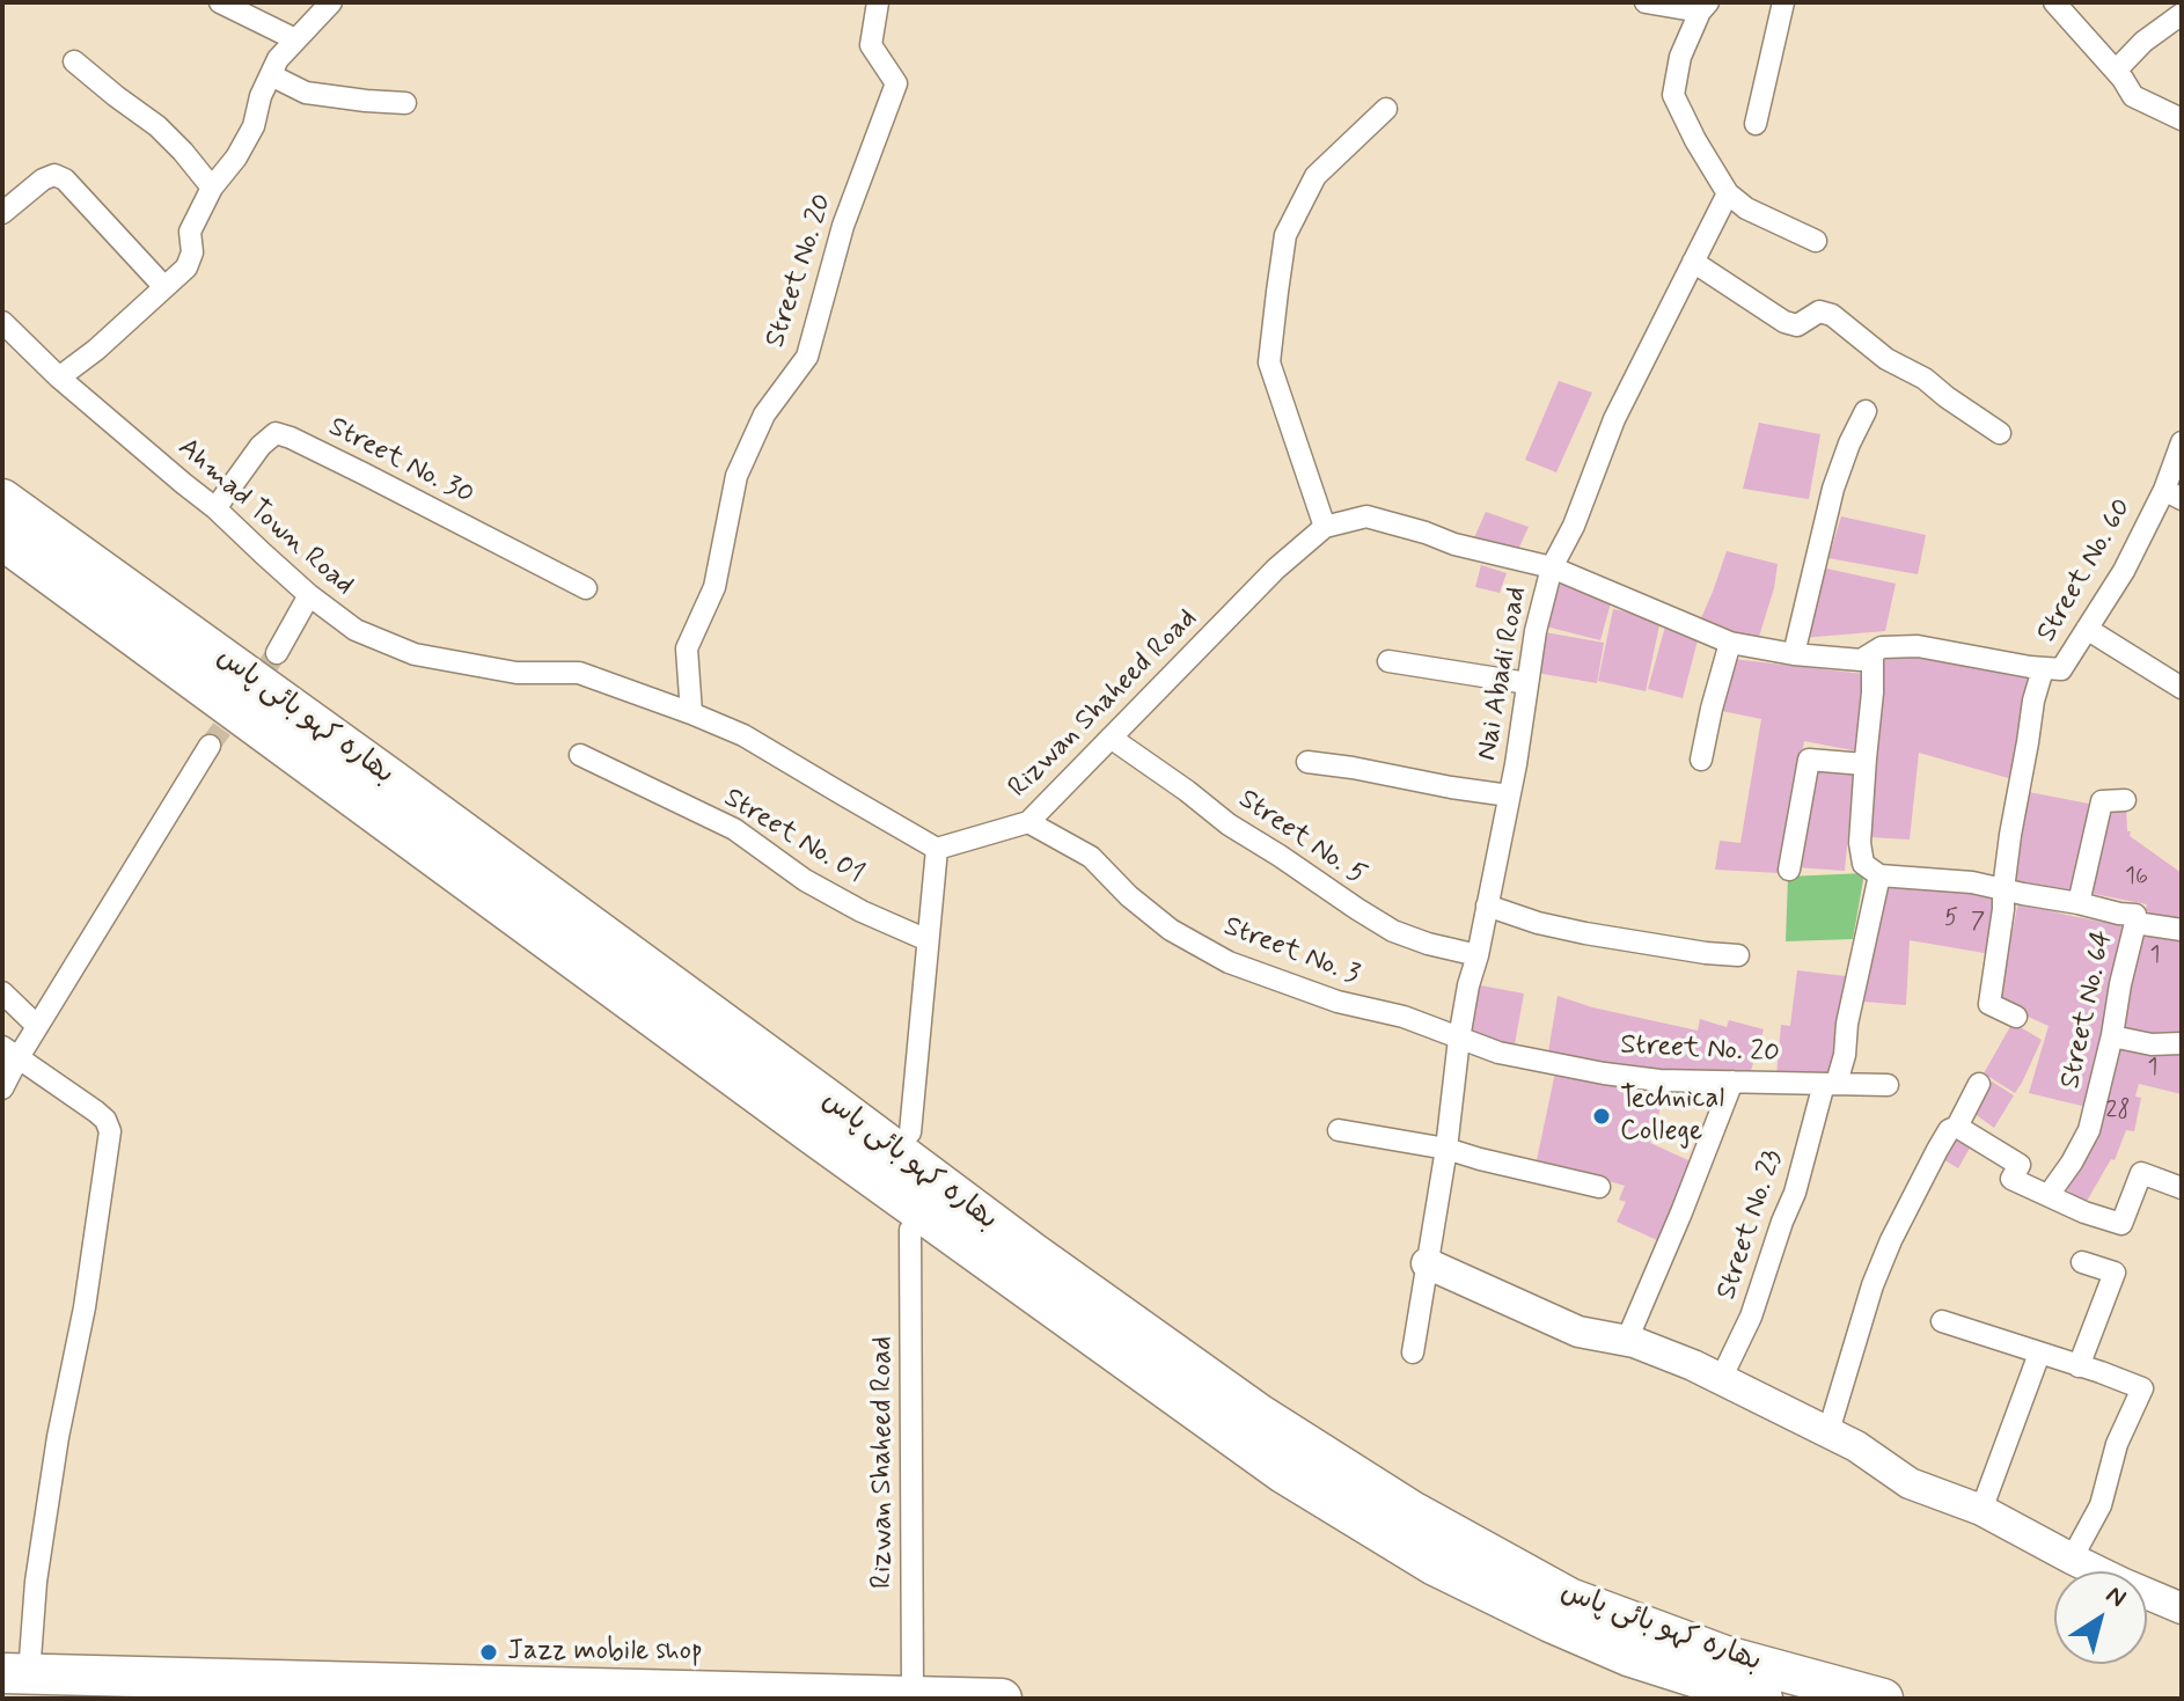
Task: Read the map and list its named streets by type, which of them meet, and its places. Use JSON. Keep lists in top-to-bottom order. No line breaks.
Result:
{"streets":{"highway":["بھارہ کہو بائی پاس"],"street":["Street No. 20","Street No. 30","Ahmad Town Road","Street No. 60","Nai Abadi Road","Rizwan Shaheed Road","Street No. 01","Street No. 5","Street No. 3","Street No. 64","Street No. 23"]},"crossings":[["Street No. 20","Ahmad Town Road"],["Street No. 20","Nai Abadi Road"],["Street No. 20","Street No. 3"],["Street No. 20","Street No. 23"],["Street No. 30","Ahmad Town Road"],["Ahmad Town Road","Rizwan Shaheed Road"],["Street No. 60","Nai Abadi Road"],["Street No. 60","Rizwan Shaheed Road"],["Nai Abadi Road","Rizwan Shaheed Road"],["Nai Abadi Road","Street No. 5"],["Nai Abadi Road","Street No. 3"],["Rizwan Shaheed Road","Street No. 5"],["Rizwan Shaheed Road","Street No. 3"],["Street No. 64","Street No. 23"]],"places":["Technical College","Jazz mobile shop"],"house_numbers":["16","5","7","1","1","28"],"north":"top right"}
